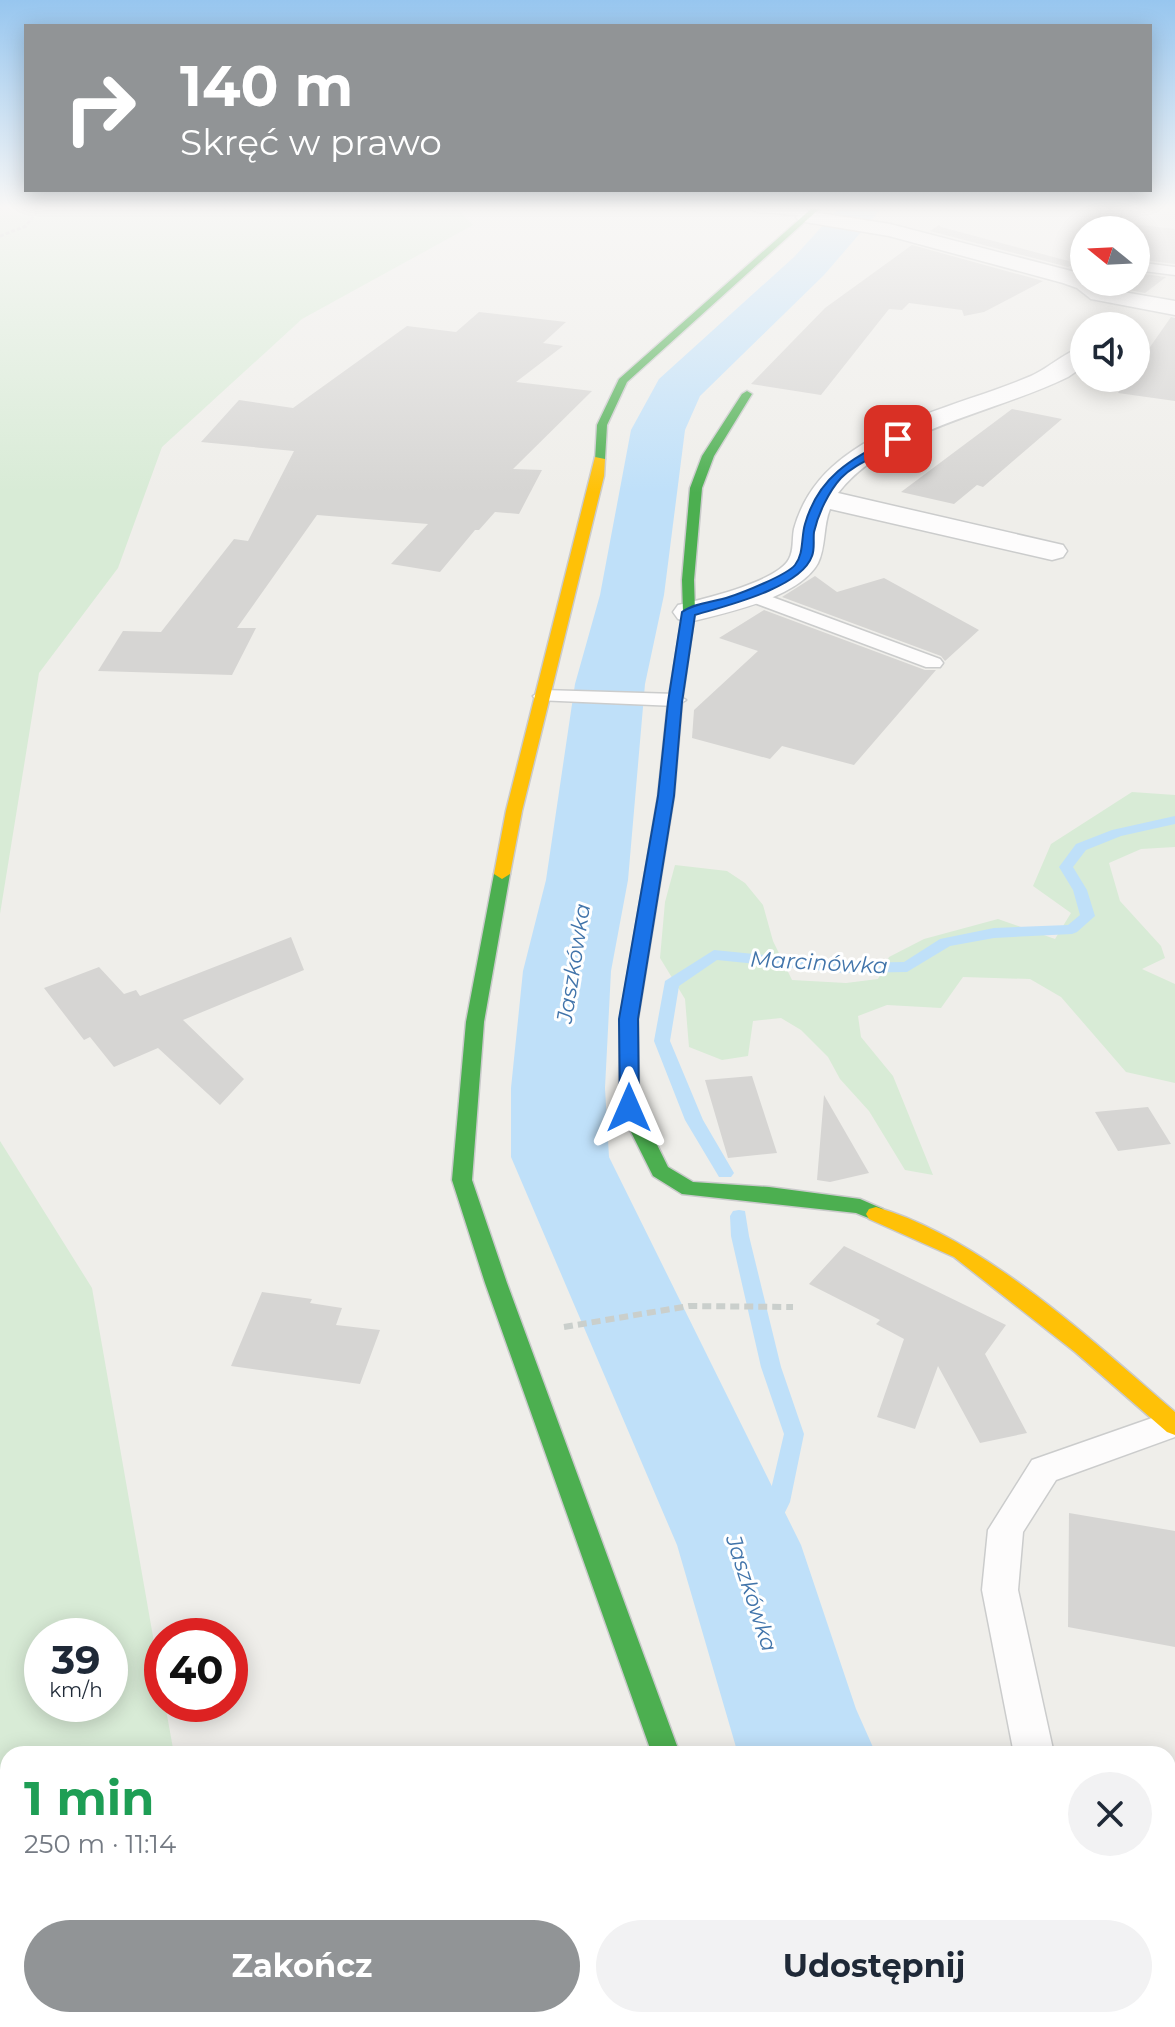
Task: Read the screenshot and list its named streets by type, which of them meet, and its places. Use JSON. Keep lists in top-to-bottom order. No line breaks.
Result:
{"water":["Marcinówka","Jaszkówka"],"north":"left","page":{"turn":["140 m","Skręć w prawo"],"speed":"39 km/h","limit":"40","heading":["1 min","250 m · 11:14"],"buttons":["Zakończ","Udostępnij"]}}
